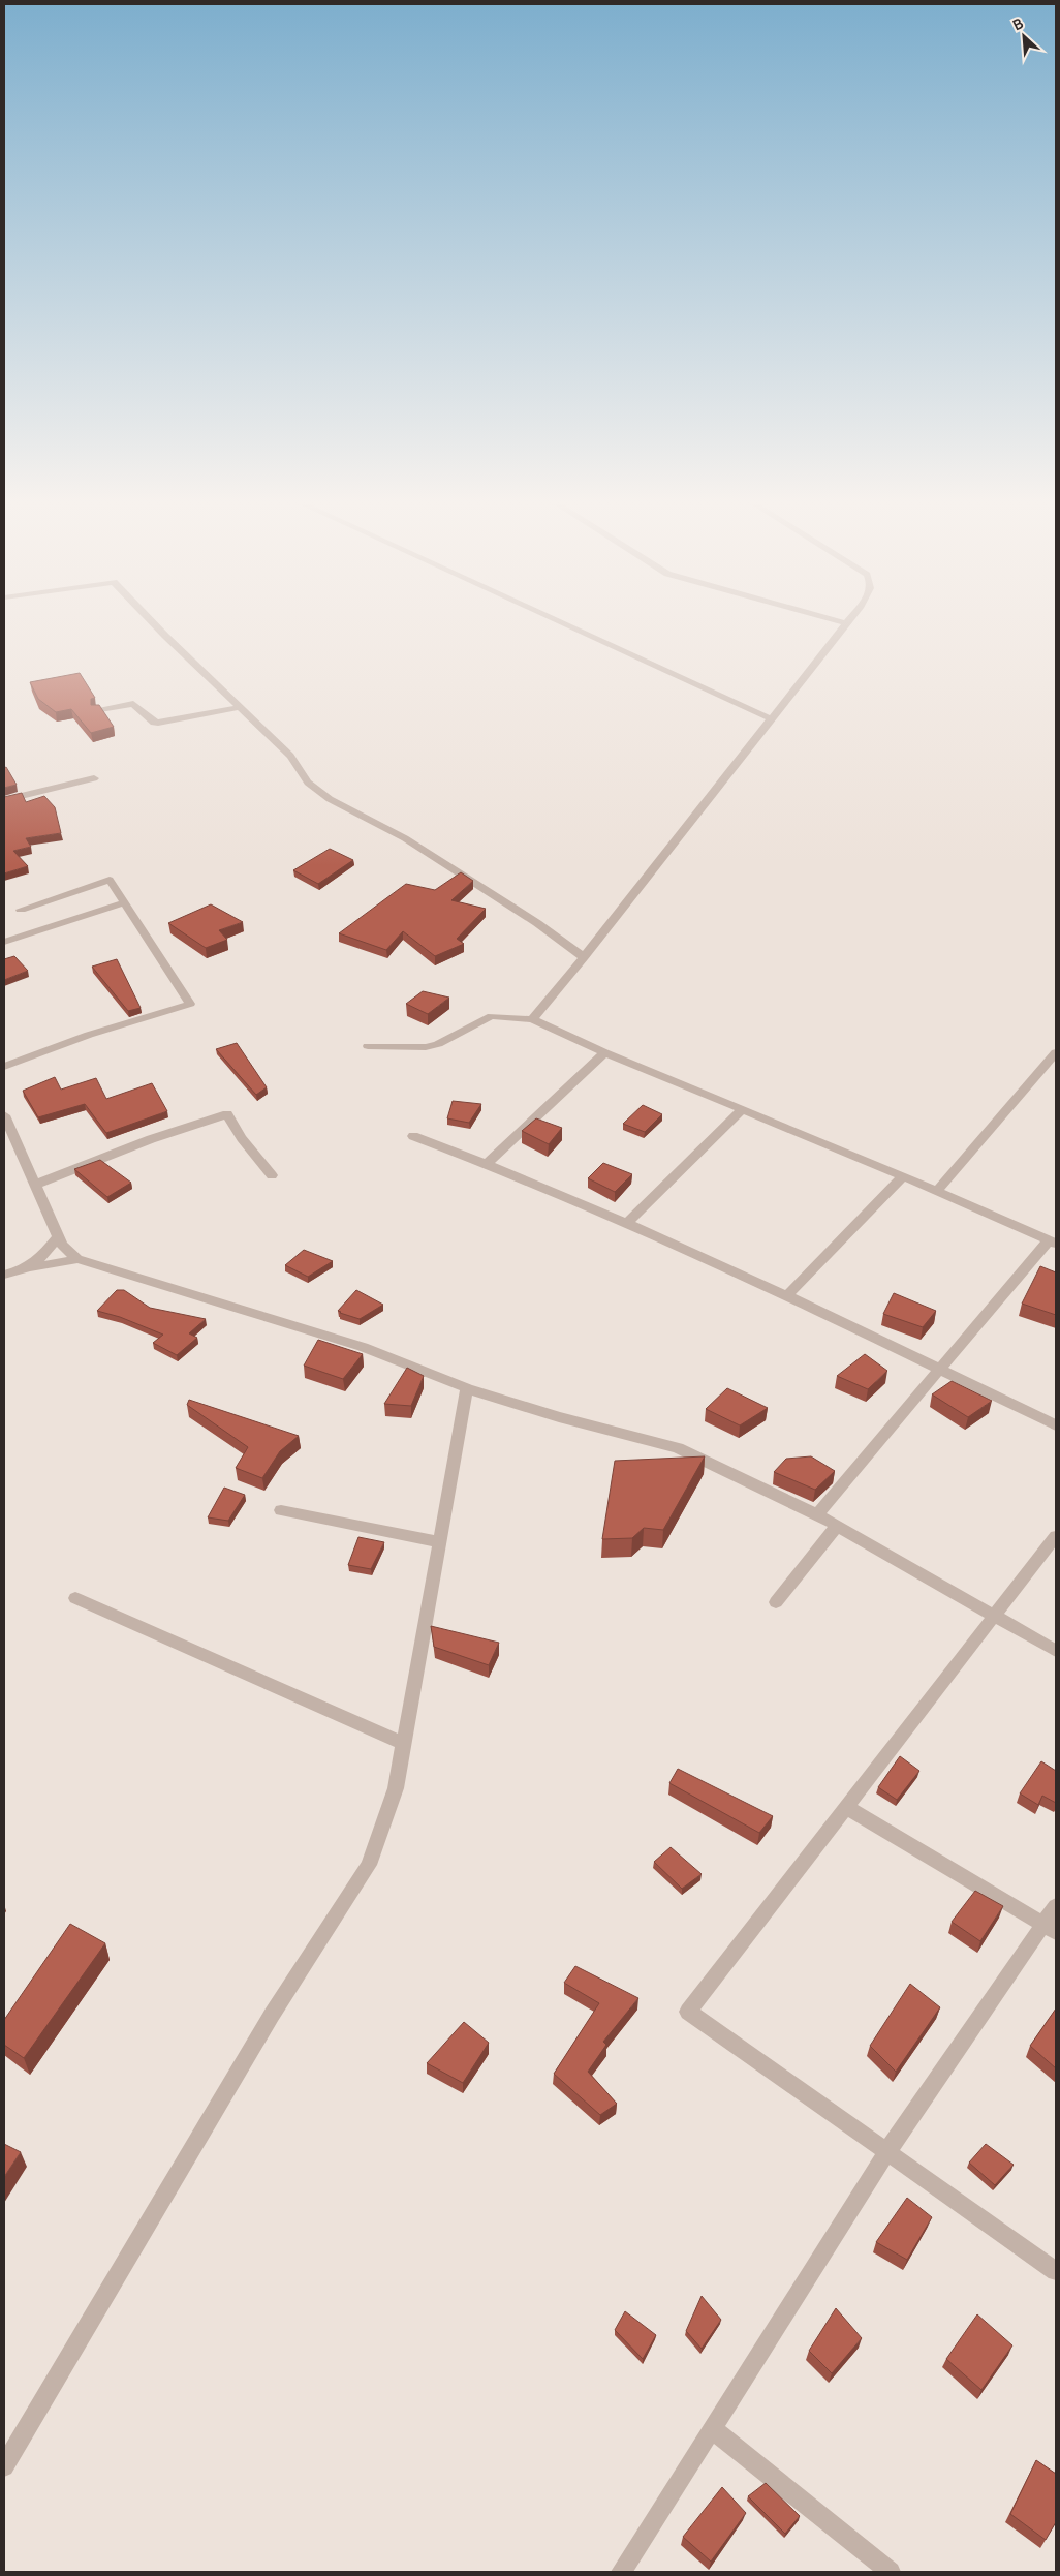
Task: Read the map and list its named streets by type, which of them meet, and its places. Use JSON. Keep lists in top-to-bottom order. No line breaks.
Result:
{"north":"top left"}
